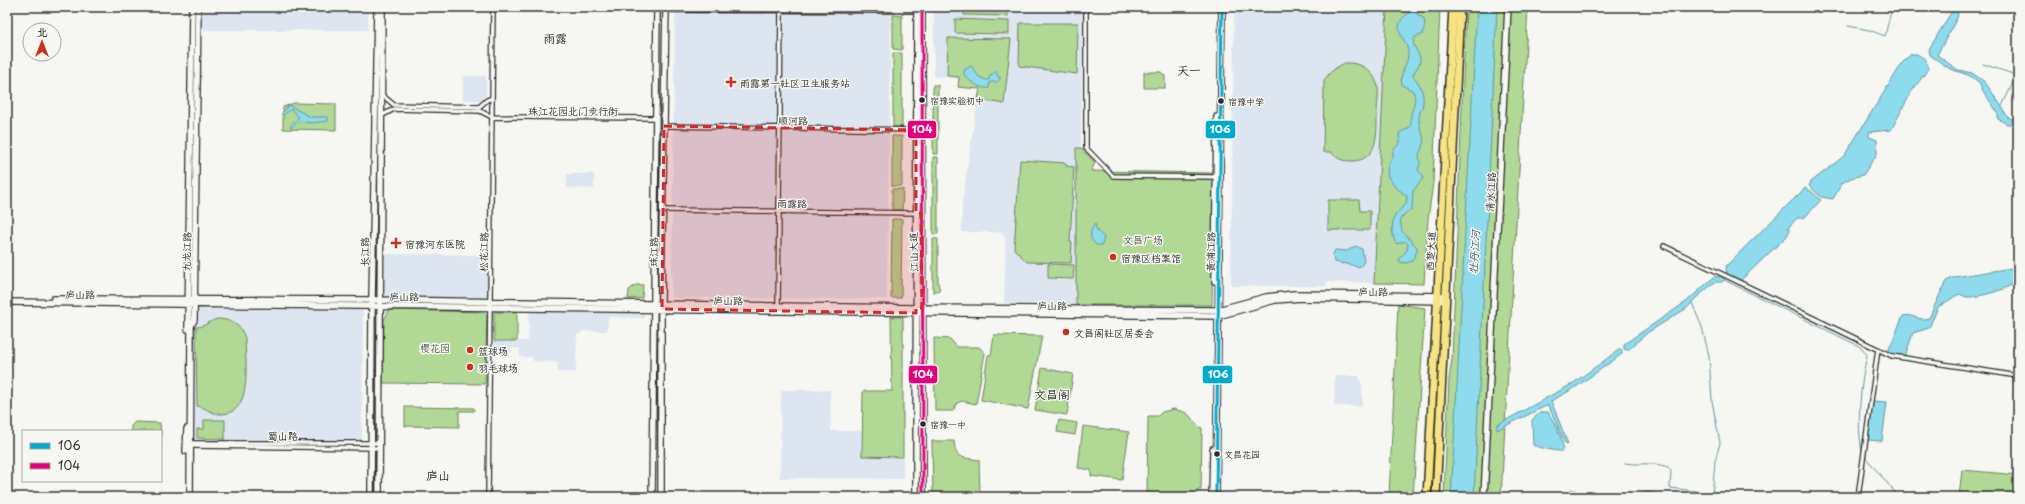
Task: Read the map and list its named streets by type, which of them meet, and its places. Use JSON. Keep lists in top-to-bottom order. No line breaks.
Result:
{"streets":{"highway":["西楚大道"],"street":["珠江花园北门步行街","顺河路","清水江路","雨露路","九龙江路","长江路","松花江路","珠江路","江山大道","黄浦江路","庐山路","蜀山路"]},"crossings":[["珠江花园北门步行街","长江路"],["珠江花园北门步行街","松花江路"],["珠江花园北门步行街","珠江路"],["顺河路","珠江路"],["顺河路","江山大道"],["雨露路","珠江路"],["雨露路","江山大道"],["西楚大道","庐山路"],["九龙江路","庐山路"],["九龙江路","蜀山路"],["长江路","庐山路"],["长江路","蜀山路"],["松花江路","庐山路"],["珠江路","庐山路"],["江山大道","庐山路"],["黄浦江路","庐山路"]],"districts":["雨露","天一","文昌阁","庐山"],"water":["牡丹江河"],"parks":["文昌广场","樱花园"],"places":{"health":["雨露第一社区卫生服务站","宿豫河东医院"],"other":["宿豫实验初中","宿豫中学","宿豫区档案馆","文昌阁社区居委会","篮球场","羽毛球场","宿豫一中","文昌花园"]},"lines":["transit line 106","transit line 104"],"legend":["106","104"],"north":"top"}
